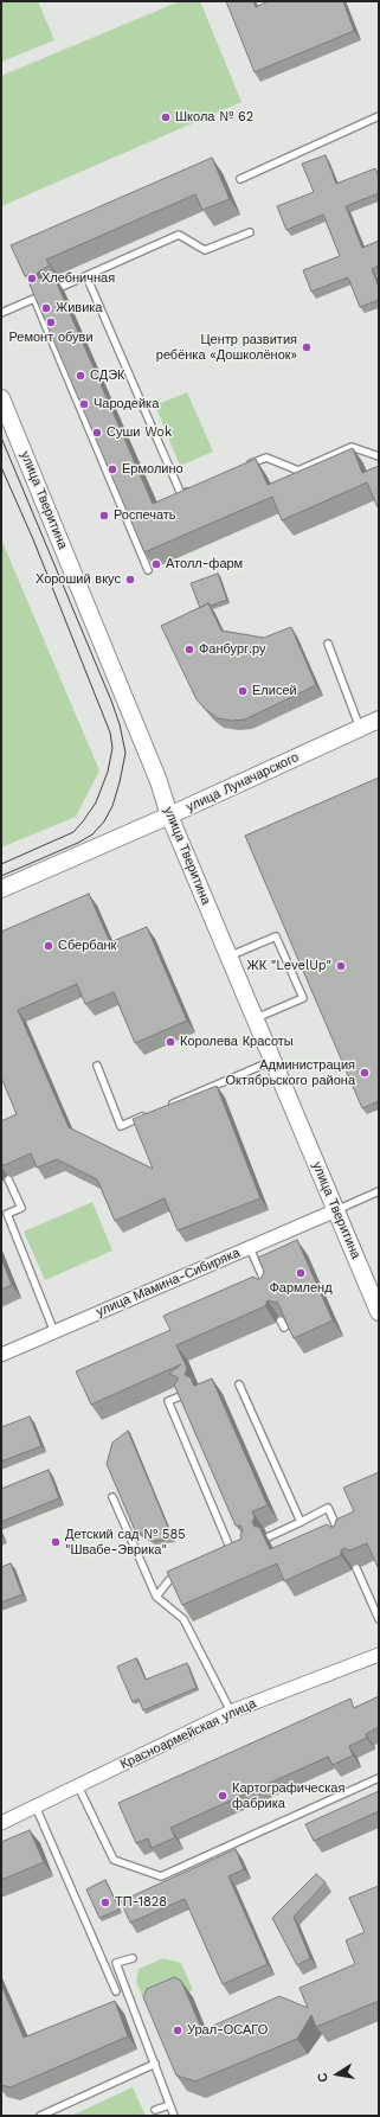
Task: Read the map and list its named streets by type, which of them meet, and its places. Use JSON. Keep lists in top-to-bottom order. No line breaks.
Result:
{"streets":{"street":["улица Тверитина","улица Луначарского","улица Мамина-Сибиряка","Красноармейская улица"]},"crossings":[["улица Тверитина","улица Луначарского"],["улица Тверитина","улица Мамина-Сибиряка"]],"places":["Школа № 62","Хлебничная","Живика","Ремонт обуви","Центр развития ребёнка «Дошколёнок»","СДЭК","Чародейка","Суши Wok","Ермолино","Роспечать","Атолл-фарм","Хороший вкус","Фанбург.ру","Елисей","Сбербанк","ЖК \"LevelUp\"","Королева Красоты","Администрация Октябрьского района","Фармленд","Детский сад № 585 \"Швабе-Эврика\"","Картографическая фабрика","ТП-1828","Урал-ОСАГО"],"north":"left"}
